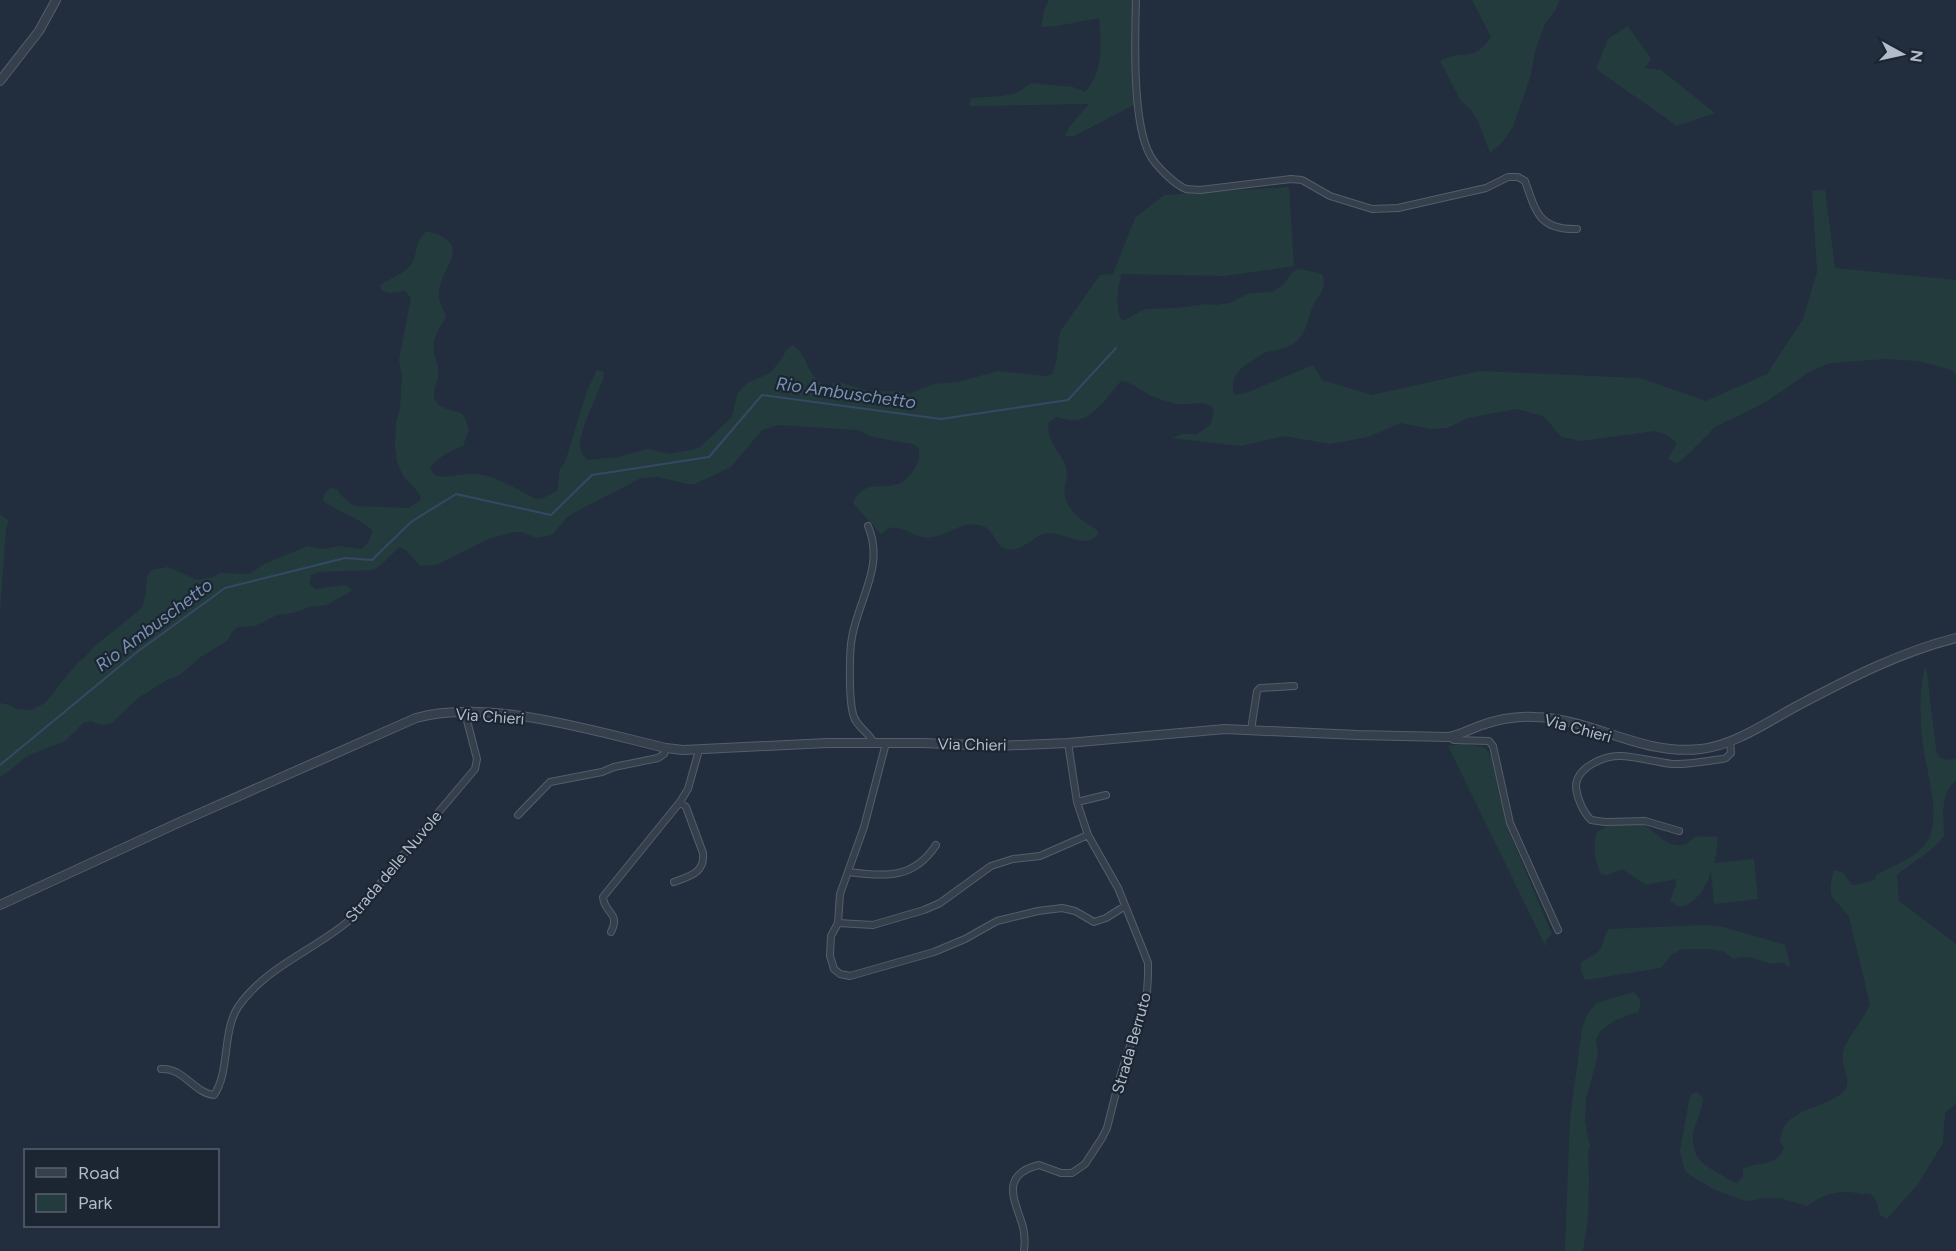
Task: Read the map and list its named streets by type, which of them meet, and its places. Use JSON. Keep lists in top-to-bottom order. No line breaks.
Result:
{"streets":{"street":["Via Chieri","Strada delle Nuvole","Strada Berruto"]},"crossings":[["Via Chieri","Strada delle Nuvole"],["Via Chieri","Strada Berruto"]],"water":["Rio Ambuschetto"],"legend":["Road","Park"],"north":"right"}
